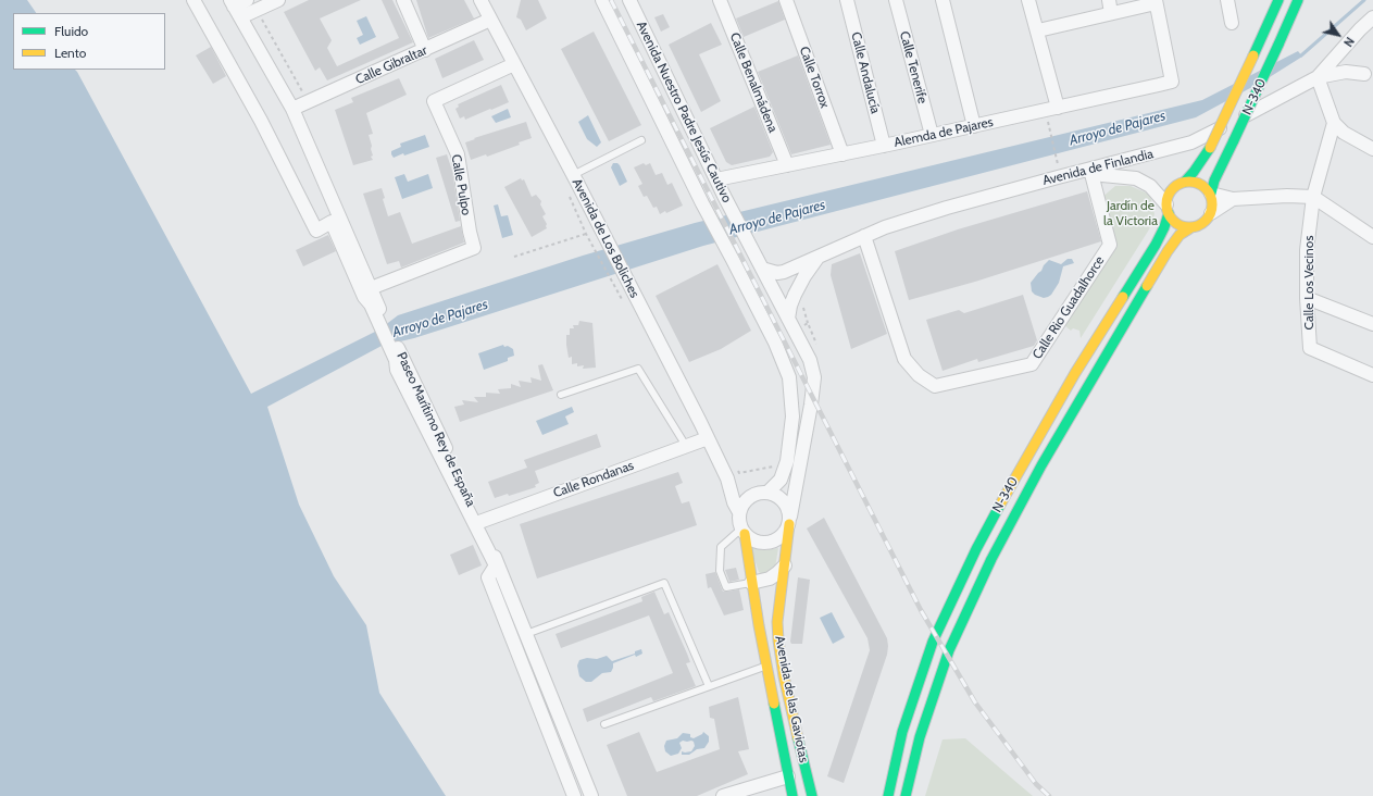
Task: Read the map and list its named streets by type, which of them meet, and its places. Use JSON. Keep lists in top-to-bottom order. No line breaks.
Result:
{"streets":{"main road":["N-340","Avenida de las Gaviotas"],"street":["Calle Gibraltar","Calle Tenerife","Calle Andalucía","Calle Torrox","Calle Benalmádena","Avenida Nuestro Padre Jesús Cautivo","Alemda de Pajares","Avenida de Finlandia","Calle Pulpo","Avenida de Los Boliches","Calle Los Vecinos","Calle Rio Guadalhorce","Paseo Marítimo Rey de España","Calle Rondanas"]},"crossings":[["Calle Gibraltar","Avenida de Los Boliches"],["Calle Gibraltar","Paseo Marítimo Rey de España"],["Calle Tenerife","Alemda de Pajares"],["Calle Andalucía","Alemda de Pajares"],["Calle Torrox","Alemda de Pajares"],["Calle Benalmádena","Alemda de Pajares"],["Avenida Nuestro Padre Jesús Cautivo","Alemda de Pajares"],["Avenida Nuestro Padre Jesús Cautivo","Avenida de Finlandia"],["Avenida Nuestro Padre Jesús Cautivo","Avenida de Los Boliches"],["Avenida Nuestro Padre Jesús Cautivo","Avenida de las Gaviotas"],["Avenida de Finlandia","Calle Rio Guadalhorce"],["Calle Pulpo","Avenida de Los Boliches"],["Calle Pulpo","Paseo Marítimo Rey de España"],["Avenida de Los Boliches","Calle Rondanas"],["Avenida de Los Boliches","Avenida de las Gaviotas"],["Paseo Marítimo Rey de España","Calle Rondanas"]],"water":["Arroyo de Pajares"],"parks":["Jardín de la Victoria"],"legend":["Fluido","Lento"],"north":"bottom right"}
